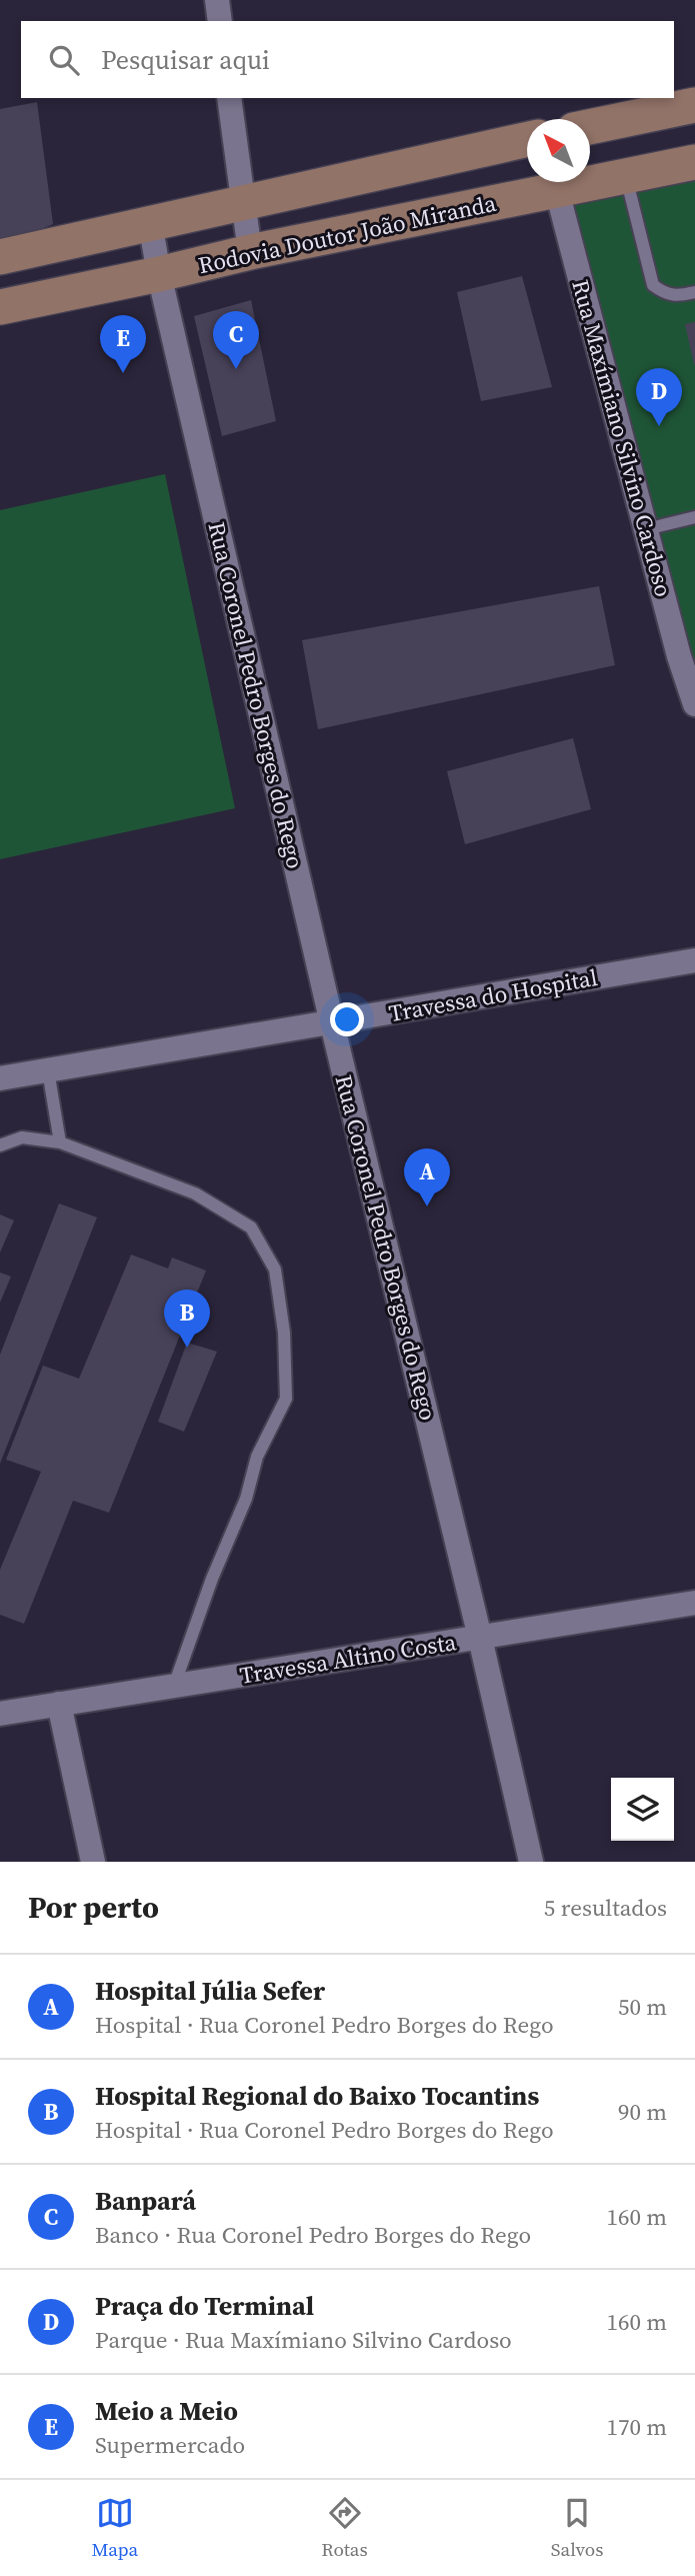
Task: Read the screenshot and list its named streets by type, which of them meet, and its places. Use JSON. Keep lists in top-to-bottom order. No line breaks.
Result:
{"streets":{"main road":["Rodovia Doutor João Miranda"],"street":["Rua Maxímiano Silvino Cardoso","Rua Coronel Pedro Borges do Rego","Travessa do Hospital","Travessa Altino Costa"]},"crossings":[["Rodovia Doutor João Miranda","Rua Coronel Pedro Borges do Rego"],["Rua Coronel Pedro Borges do Rego","Travessa do Hospital"],["Rua Coronel Pedro Borges do Rego","Travessa Altino Costa"]],"north":"top left","page":{"search":"Pesquisar aqui","pins":["C","E","D","A","B"],"heading":["Por perto","5 resultados"],"list":[{"mark":"A","name":"Hospital Júlia Sefer","note":"Hospital · Rua Coronel Pedro Borges do Rego","value":"50 m"},{"mark":"B","name":"Hospital Regional do Baixo Tocantins","note":"Hospital · Rua Coronel Pedro Borges do Rego","value":"90 m"},{"mark":"C","name":"Banpará","note":"Banco · Rua Coronel Pedro Borges do Rego","value":"160 m"},{"mark":"D","name":"Praça do Terminal","note":"Parque · Rua Maxímiano Silvino Cardoso","value":"160 m"},{"mark":"E","name":"Meio a Meio","note":"Supermercado","value":"170 m"}],"nav":["Mapa","Rotas","Salvos"]}}
